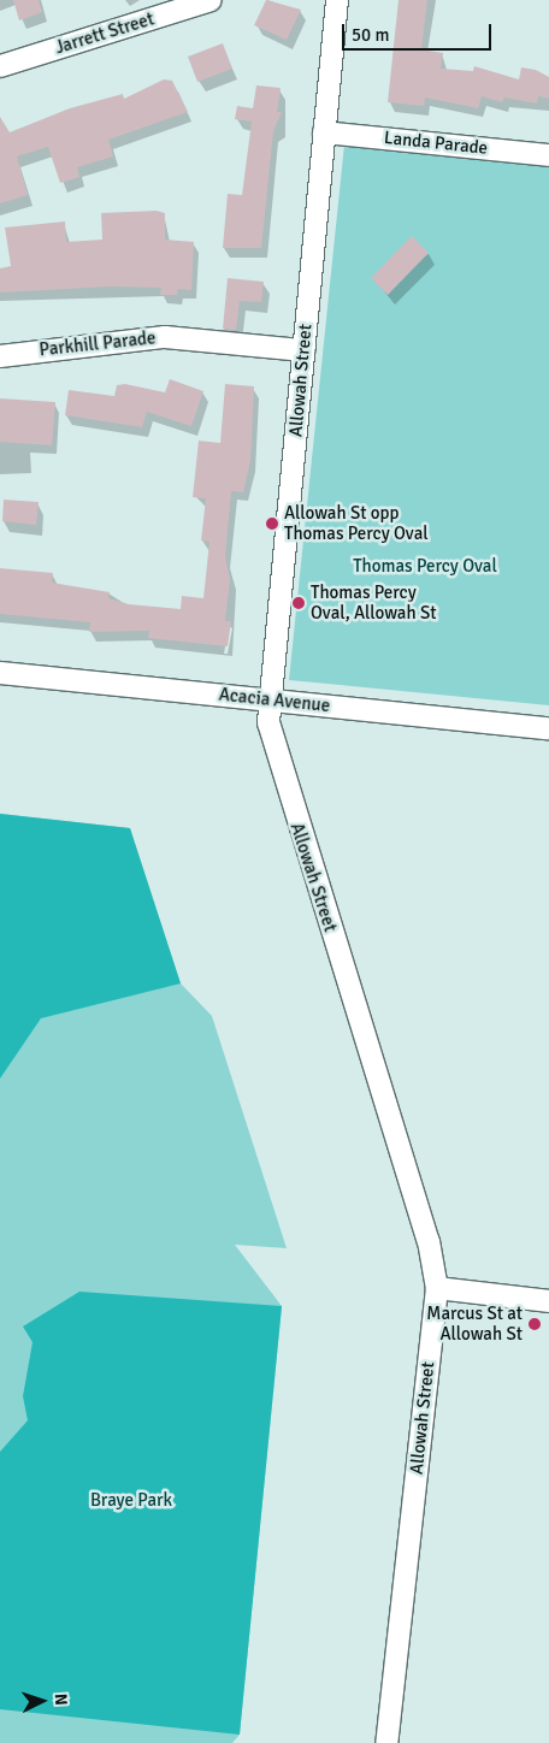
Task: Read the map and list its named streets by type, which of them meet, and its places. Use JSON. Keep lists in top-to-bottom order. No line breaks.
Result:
{"streets":{"street":["Jarrett Street","Landa Parade","Parkhill Parade","Allowah Street","Acacia Avenue"]},"crossings":[["Landa Parade","Allowah Street"],["Parkhill Parade","Allowah Street"],["Allowah Street","Acacia Avenue"]],"parks":["Thomas Percy Oval","Braye Park"],"places":["Allowah St opp Thomas Percy Oval","Thomas Percy Oval, Allowah St","Marcus St at Allowah St"],"scale_bar":"50 m","north":"right"}
